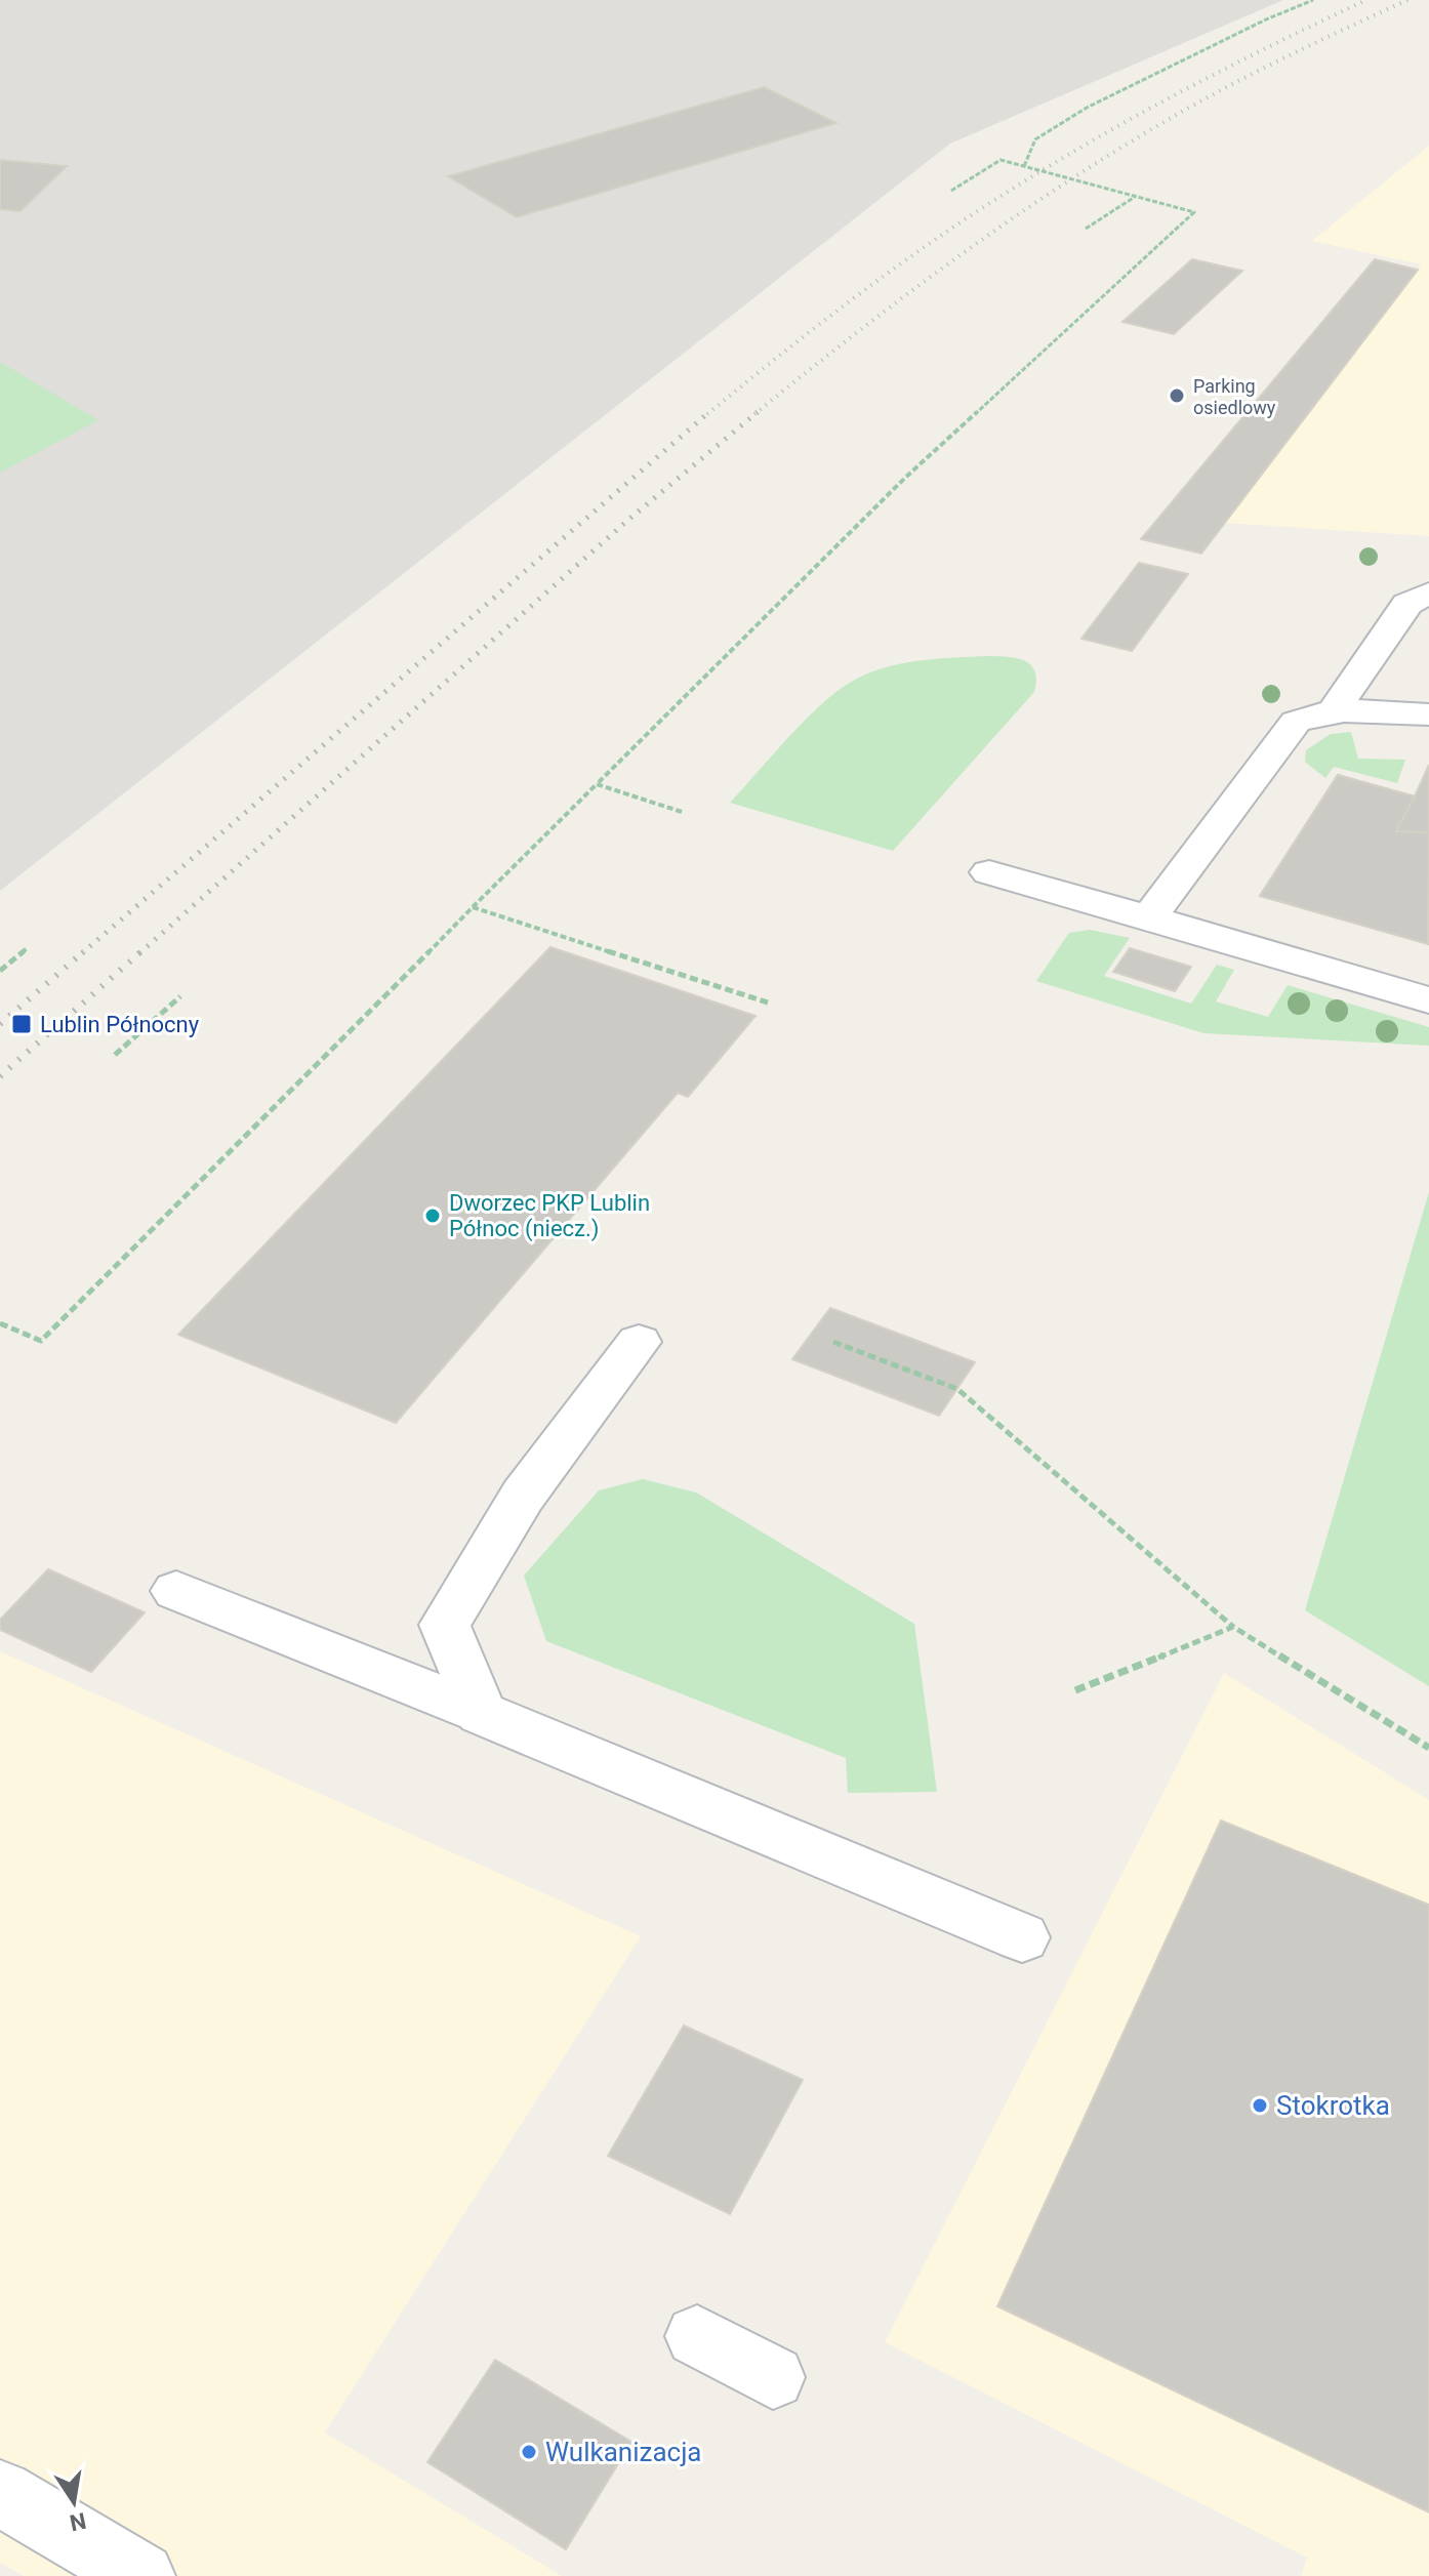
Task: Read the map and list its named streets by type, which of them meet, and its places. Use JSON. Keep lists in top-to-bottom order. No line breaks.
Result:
{"places":{"other":["Parking osiedlowy","Dworzec PKP Lublin Północ (niecz.)","Stokrotka","Wulkanizacja"],"transit":["Lublin Północny"]},"north":"bottom"}
